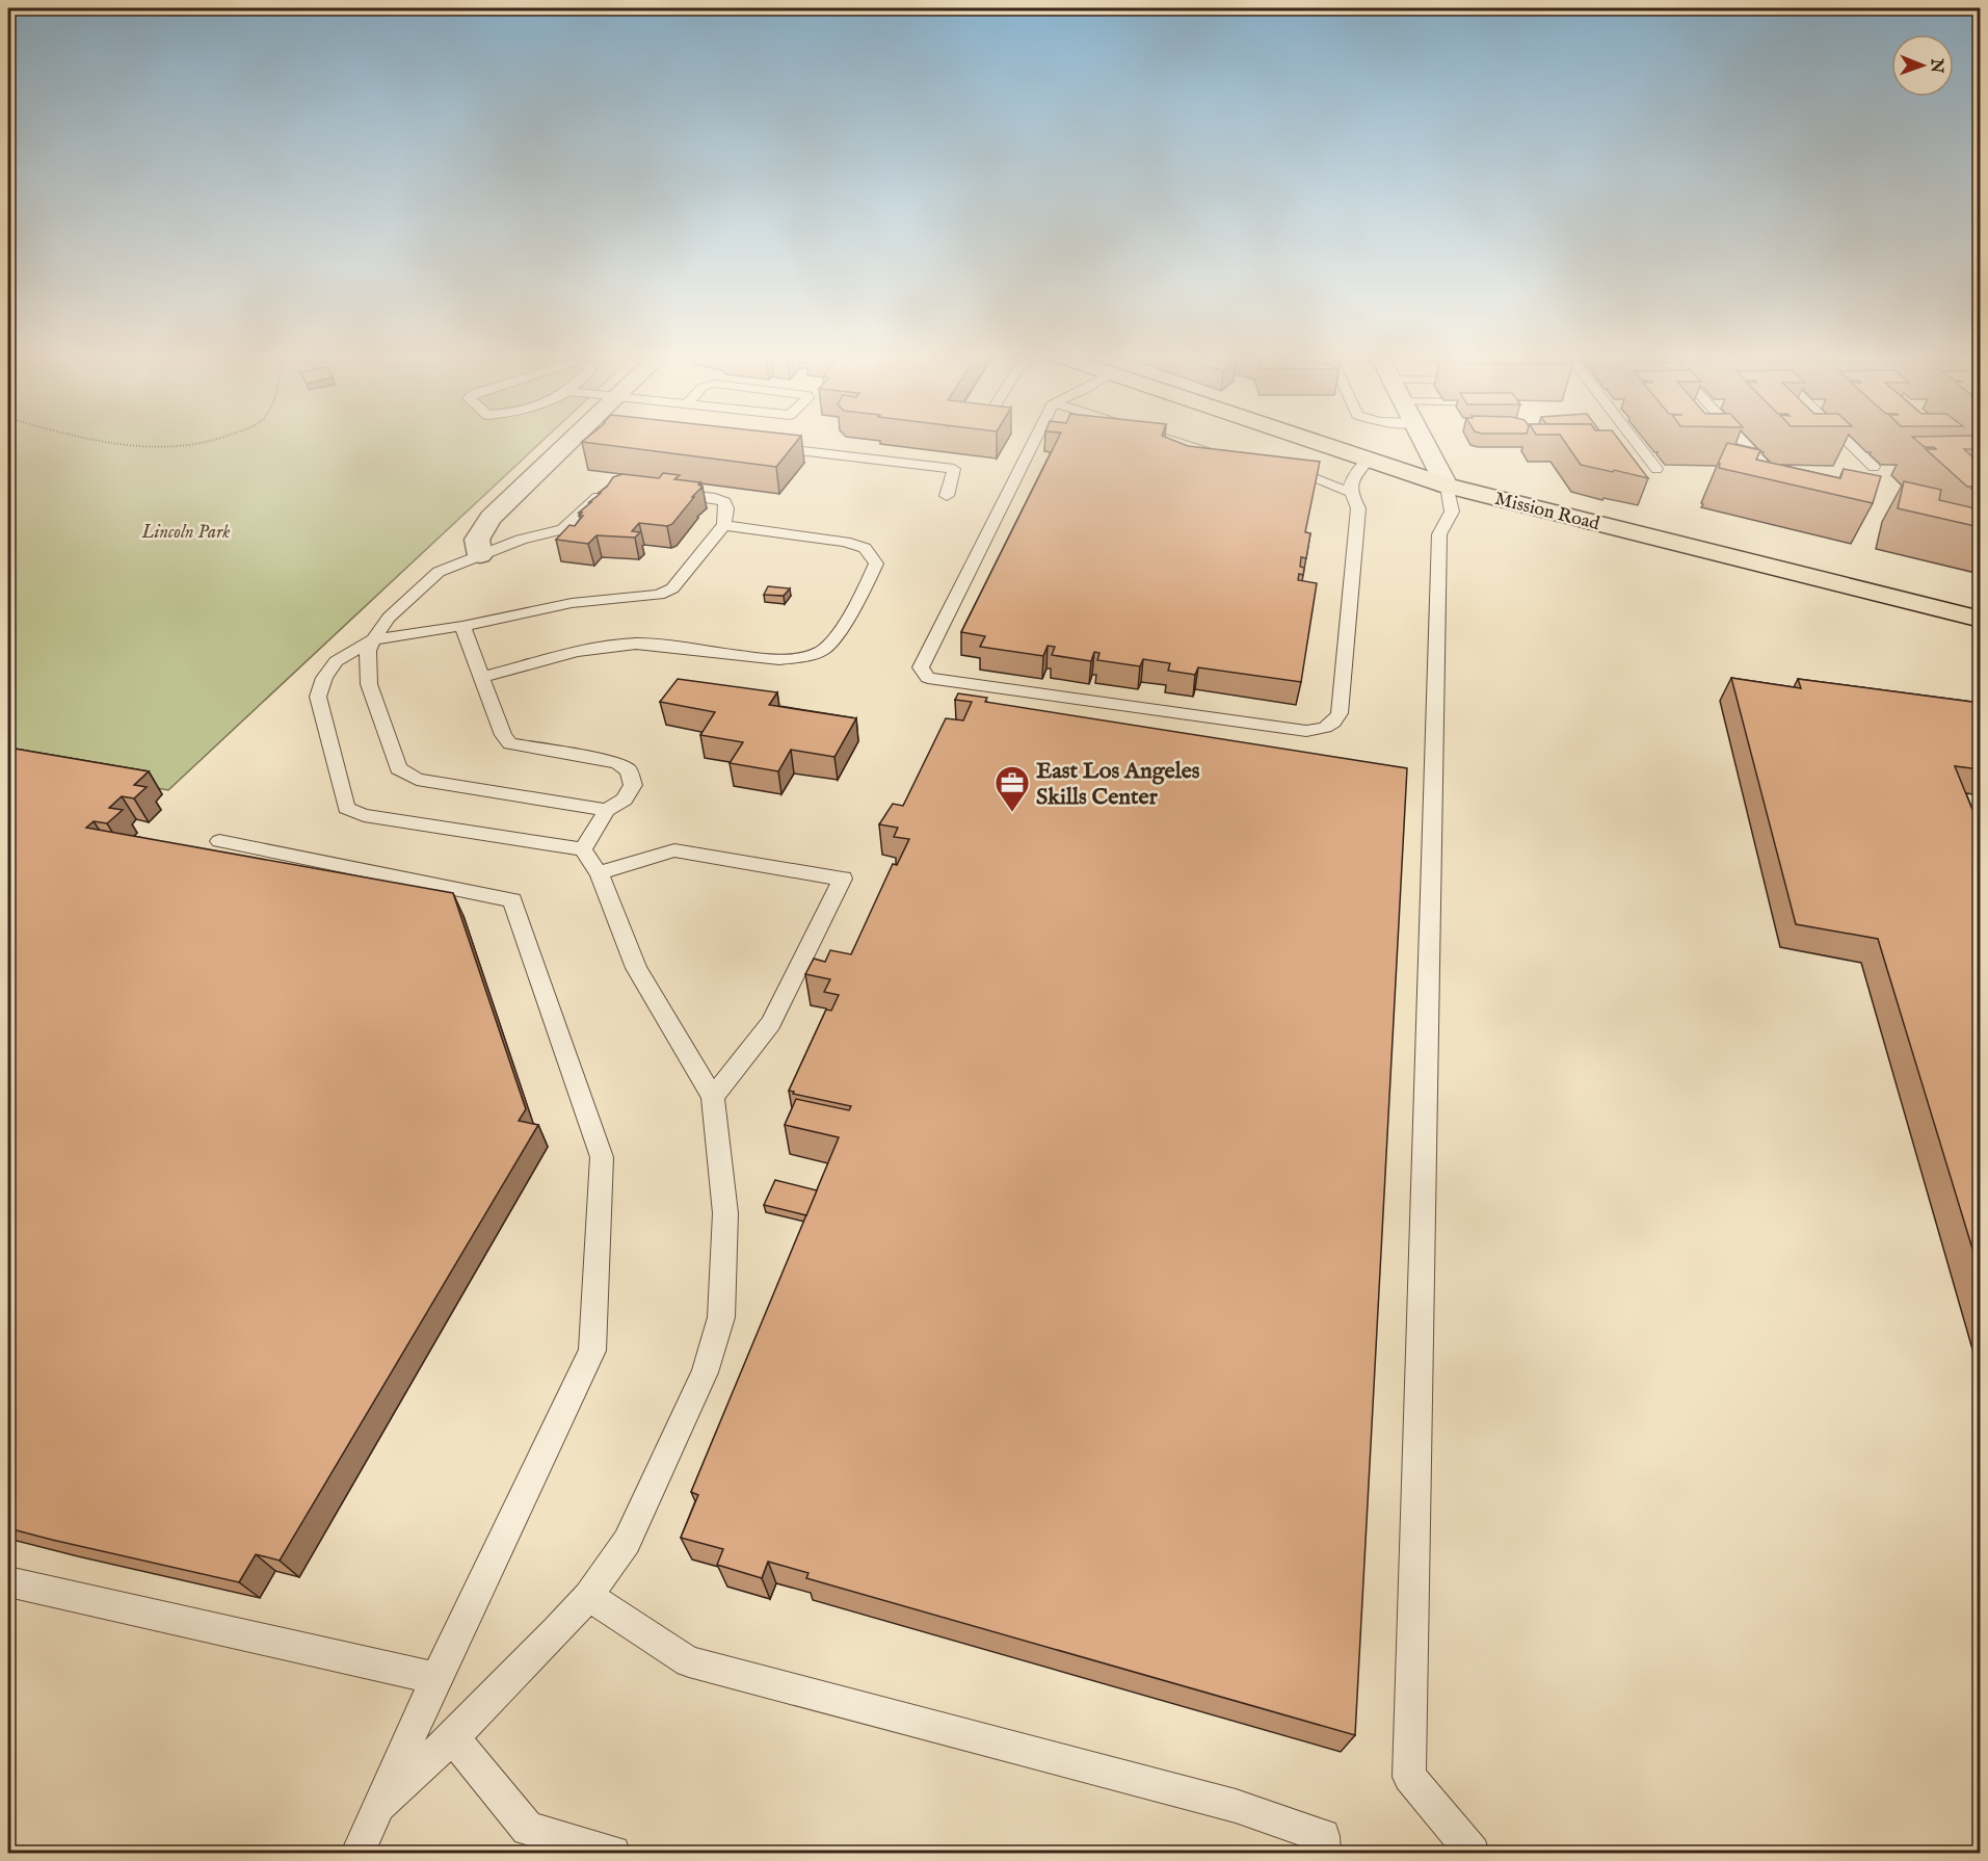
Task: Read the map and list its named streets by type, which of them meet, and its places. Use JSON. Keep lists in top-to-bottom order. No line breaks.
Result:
{"streets":{"main road":["Mission Road"]},"parks":["Lincoln Park"],"places":{"office":["East Los Angeles Skills Center"]},"north":"right"}
